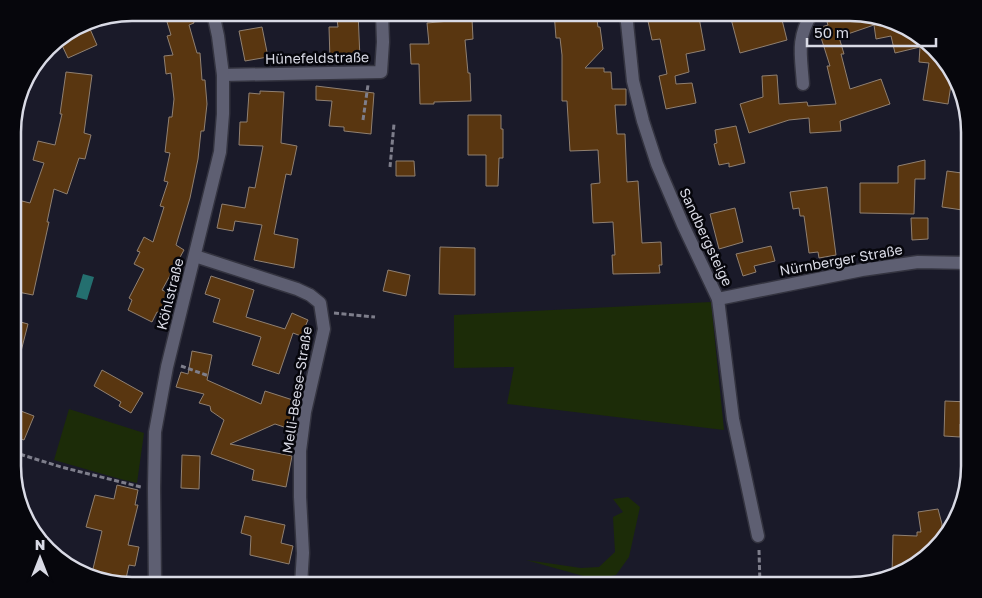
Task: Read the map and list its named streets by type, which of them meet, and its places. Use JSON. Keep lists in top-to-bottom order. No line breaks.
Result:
{"streets":{"street":["Hünefeldstraße","Sandbergsteige","Nürnberger Straße","Köhlstraße","Melli-Beese-Straße"]},"crossings":[["Hünefeldstraße","Köhlstraße"],["Sandbergsteige","Nürnberger Straße"],["Köhlstraße","Melli-Beese-Straße"]],"scale_bar":"50 m","north":"top"}
